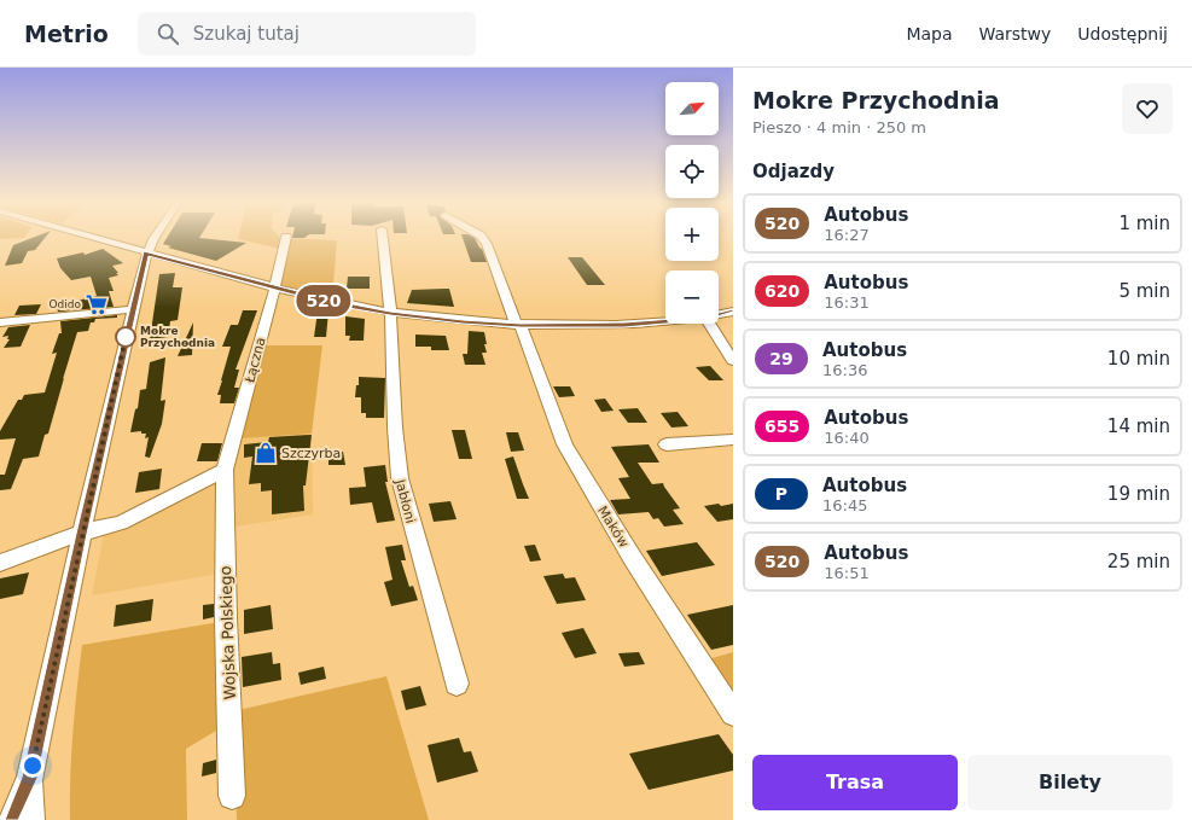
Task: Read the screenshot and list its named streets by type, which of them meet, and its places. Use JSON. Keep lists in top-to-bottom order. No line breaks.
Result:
{"streets":{"street":["Łączna","Jabłoni","Maków","Wojska Polskiego"]},"crossings":[["Łączna","Wojska Polskiego"]],"places":{"supermarket":["Odido"],"other":["Mokre Przychodnia"],"shop":["Szczyrba"]},"lines":["bus line 520"],"north":"top right","page":{"header":"Metrio","search":"Szukaj tutaj","nav":["Mapa","Warstwy","Udostępnij"],"on_map":"520","heading":[["Mokre Przychodnia","Pieszo · 4 min · 250 m"],"Odjazdy"],"map_buttons":["+","−"],"list":[{"mark":"520","name":"Autobus","note":"16:27","value":"1 min"},{"mark":"620","name":"Autobus","note":"16:31","value":"5 min"},{"mark":"29","name":"Autobus","note":"16:36","value":"10 min"},{"mark":"655","name":"Autobus","note":"16:40","value":"14 min"},{"mark":"P","name":"Autobus","note":"16:45","value":"19 min"},{"mark":"520","name":"Autobus","note":"16:51","value":"25 min"}],"buttons":["Trasa","Bilety"]}}
